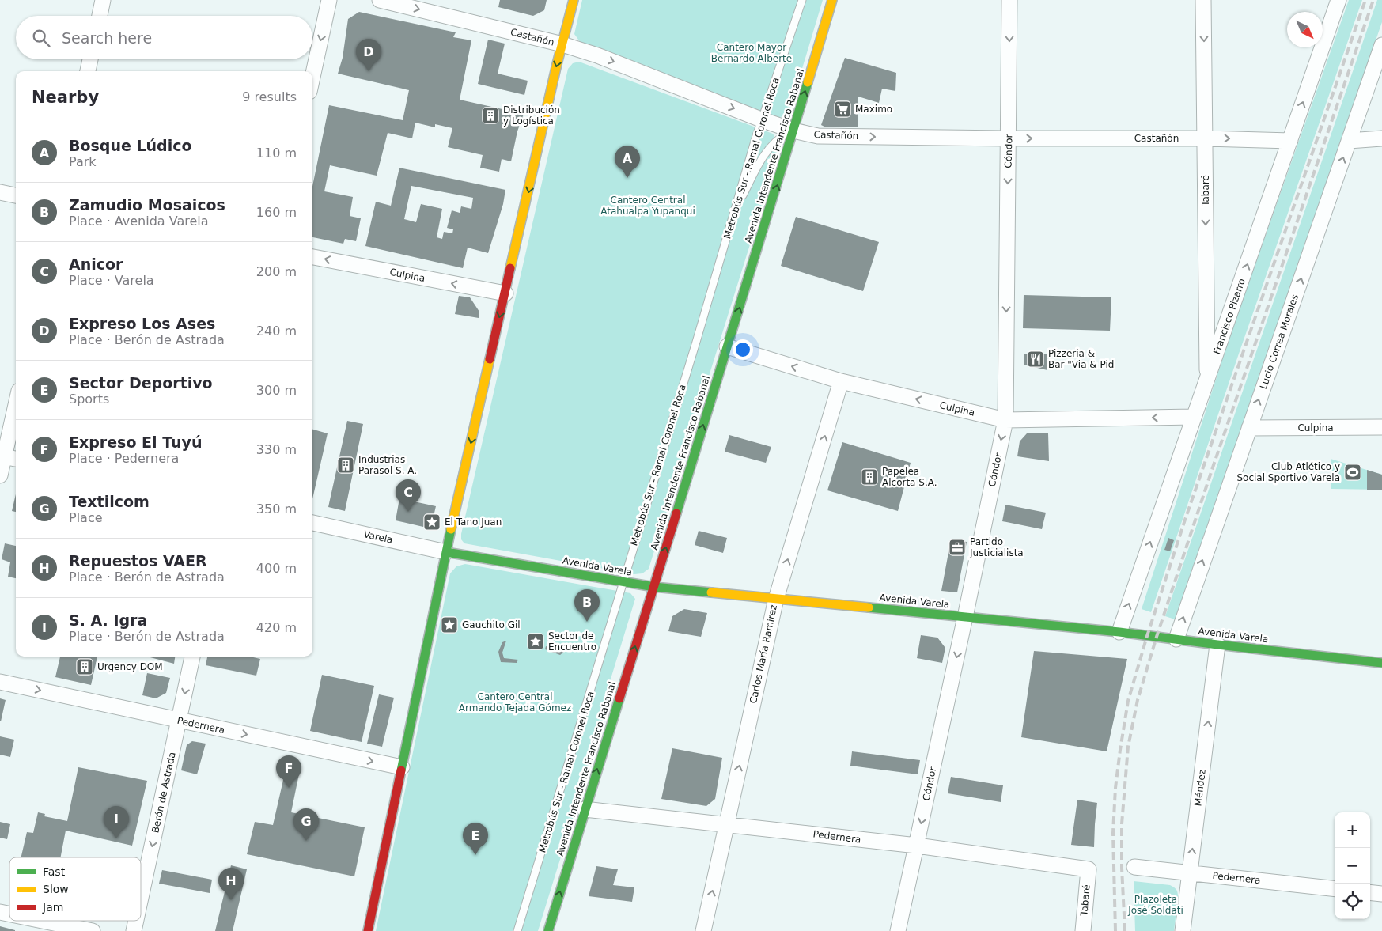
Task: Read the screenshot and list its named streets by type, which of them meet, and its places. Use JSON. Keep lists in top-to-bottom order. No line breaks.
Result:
{"streets":{"main road":["Avenida Intendente Francisco Rabanal","Avenida Varela"],"street":["Castañón","Cóndor","Tabaré","Culpina","Francisco Pizarro","Lucio Correa Morales","Varela","Carlos María Ramírez","Pedernera","Méndez","Berón de Astrada"],"lane":["Metrobús Sur - Ramal Coronel Roca"]},"crossings":[["Castañón","Cóndor"],["Castañón","Avenida Intendente Francisco Rabanal"],["Castañón","Metrobús Sur - Ramal Coronel Roca"],["Castañón","Tabaré"],["Castañón","Francisco Pizarro"],["Cóndor","Culpina"],["Cóndor","Avenida Varela"],["Cóndor","Pedernera"],["Avenida Intendente Francisco Rabanal","Culpina"],["Avenida Intendente Francisco Rabanal","Avenida Varela"],["Avenida Intendente Francisco Rabanal","Pedernera"],["Metrobús Sur - Ramal Coronel Roca","Avenida Varela"],["Tabaré","Francisco Pizarro"],["Tabaré","Pedernera"],["Culpina","Francisco Pizarro"],["Culpina","Lucio Correa Morales"],["Culpina","Carlos María Ramírez"],["Francisco Pizarro","Avenida Varela"],["Lucio Correa Morales","Avenida Varela"],["Varela","Avenida Varela"],["Avenida Varela","Carlos María Ramírez"],["Avenida Varela","Méndez"],["Carlos María Ramírez","Pedernera"],["Pedernera","Méndez"],["Pedernera","Berón de Astrada"]],"one_way":["Castañón","Cóndor","Avenida Intendente Francisco Rabanal","Tabaré","Culpina","Francisco Pizarro","Lucio Correa Morales","Carlos María Ramírez","Pedernera","Méndez","Berón de Astrada"],"parks":["Cantero Mayor Bernardo Alberte","Cantero Central Atahualpa Yupanqui","Cantero Central Armando Tejada Gómez","Plazoleta José Soldati"],"places":{"supermarket":["Maximo"],"building":["Distribución y Logística","Industrias Parasol S. A.","Papelea Alcorta S.A.","Urgency DOM"],"restaurant":["Pizzeria & Bar \"Via & Pid"],"sports":["Club Atlético y Social Sportivo Varela"],"place":["El Tano Juan","Gauchito Gil","Sector de Encuentro"],"office":["Partido Justicialista"]},"legend":["Fast","Slow","Jam"],"north":"bottom right","page":{"search":"Search here","pins":["D","A","C","B","F","I","G","E","H"],"heading":["Nearby","9 results"],"list":[{"mark":"A","name":"Bosque Lúdico","note":"Park","value":"110 m"},{"mark":"B","name":"Zamudio Mosaicos","note":"Place · Avenida Varela","value":"160 m"},{"mark":"C","name":"Anicor","note":"Place · Varela","value":"200 m"},{"mark":"D","name":"Expreso Los Ases","note":"Place · Berón de Astrada","value":"240 m"},{"mark":"E","name":"Sector Deportivo","note":"Sports","value":"300 m"},{"mark":"F","name":"Expreso El Tuyú","note":"Place · Pedernera","value":"330 m"},{"mark":"G","name":"Textilcom","note":"Place","value":"350 m"},{"mark":"H","name":"Repuestos VAER","note":"Place · Berón de Astrada","value":"400 m"},{"mark":"I","name":"S. A. Igra","note":"Place · Berón de Astrada","value":"420 m"}],"map_buttons":["+","−"]}}
